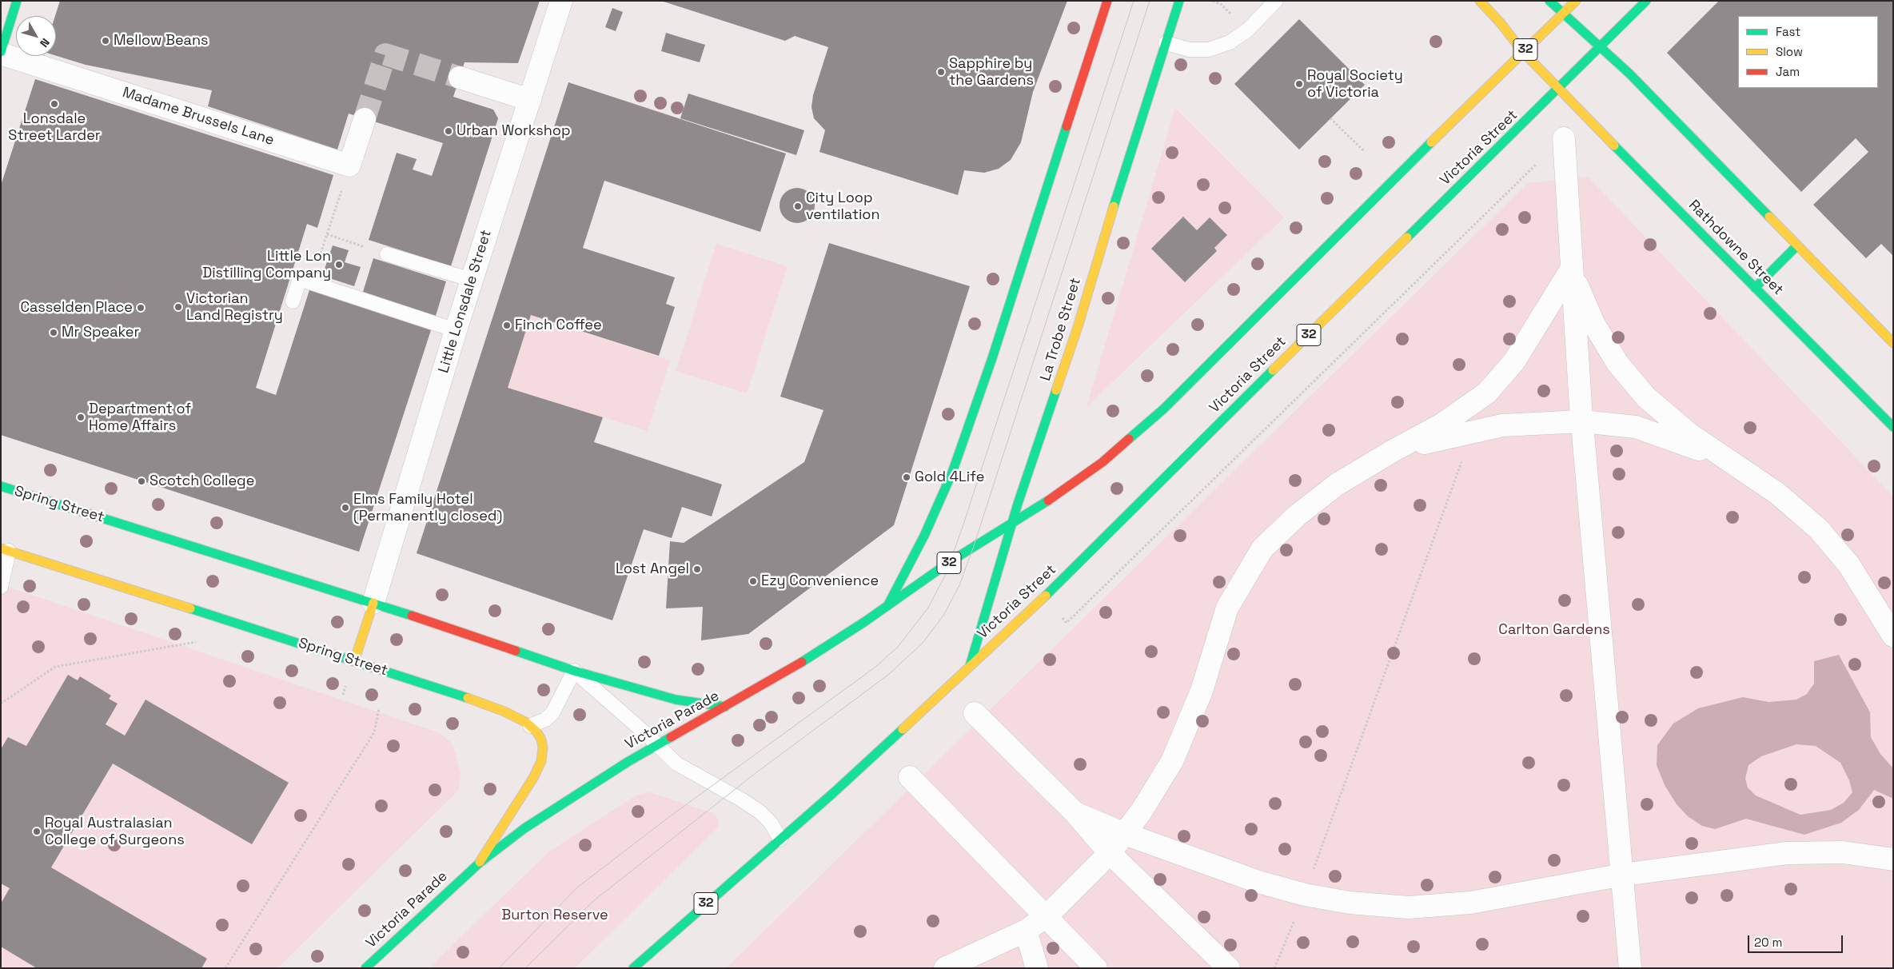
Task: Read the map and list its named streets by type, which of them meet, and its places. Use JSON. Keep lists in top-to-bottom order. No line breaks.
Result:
{"streets":{"main road":["32","Victoria Street","Rathdowne Street","La Trobe Street","Spring Street","Victoria Parade"],"street":["Madame Brussels Lane","Little Lonsdale Street"]},"crossings":[["32","Victoria Street"],["32","Rathdowne Street"],["32","La Trobe Street"],["32","Spring Street"],["32","Victoria Parade"],["Victoria Street","Rathdowne Street"],["Victoria Street","La Trobe Street"],["Little Lonsdale Street","Spring Street"],["La Trobe Street","Victoria Parade"],["Spring Street","Victoria Parade"]],"parks":["Carlton Gardens","Burton Reserve"],"places":["Mellow Beans","Sapphire by the Gardens","Royal Society of Victoria","Lonsdale Street Larder","Urban Workshop","City Loop ventilation","Little Lon Distilling Company","Victorian Land Registry","Casselden Place","Finch Coffee","Mr Speaker","Department of Home Affairs","Gold 4Life","Scotch College","Elms Family Hotel (Permanently closed)","Lost Angel","Ezy Convenience","Royal Australasian College of Surgeons"],"legend":["Fast","Slow","Jam"],"scale_bar":"20 m","north":"bottom right"}
